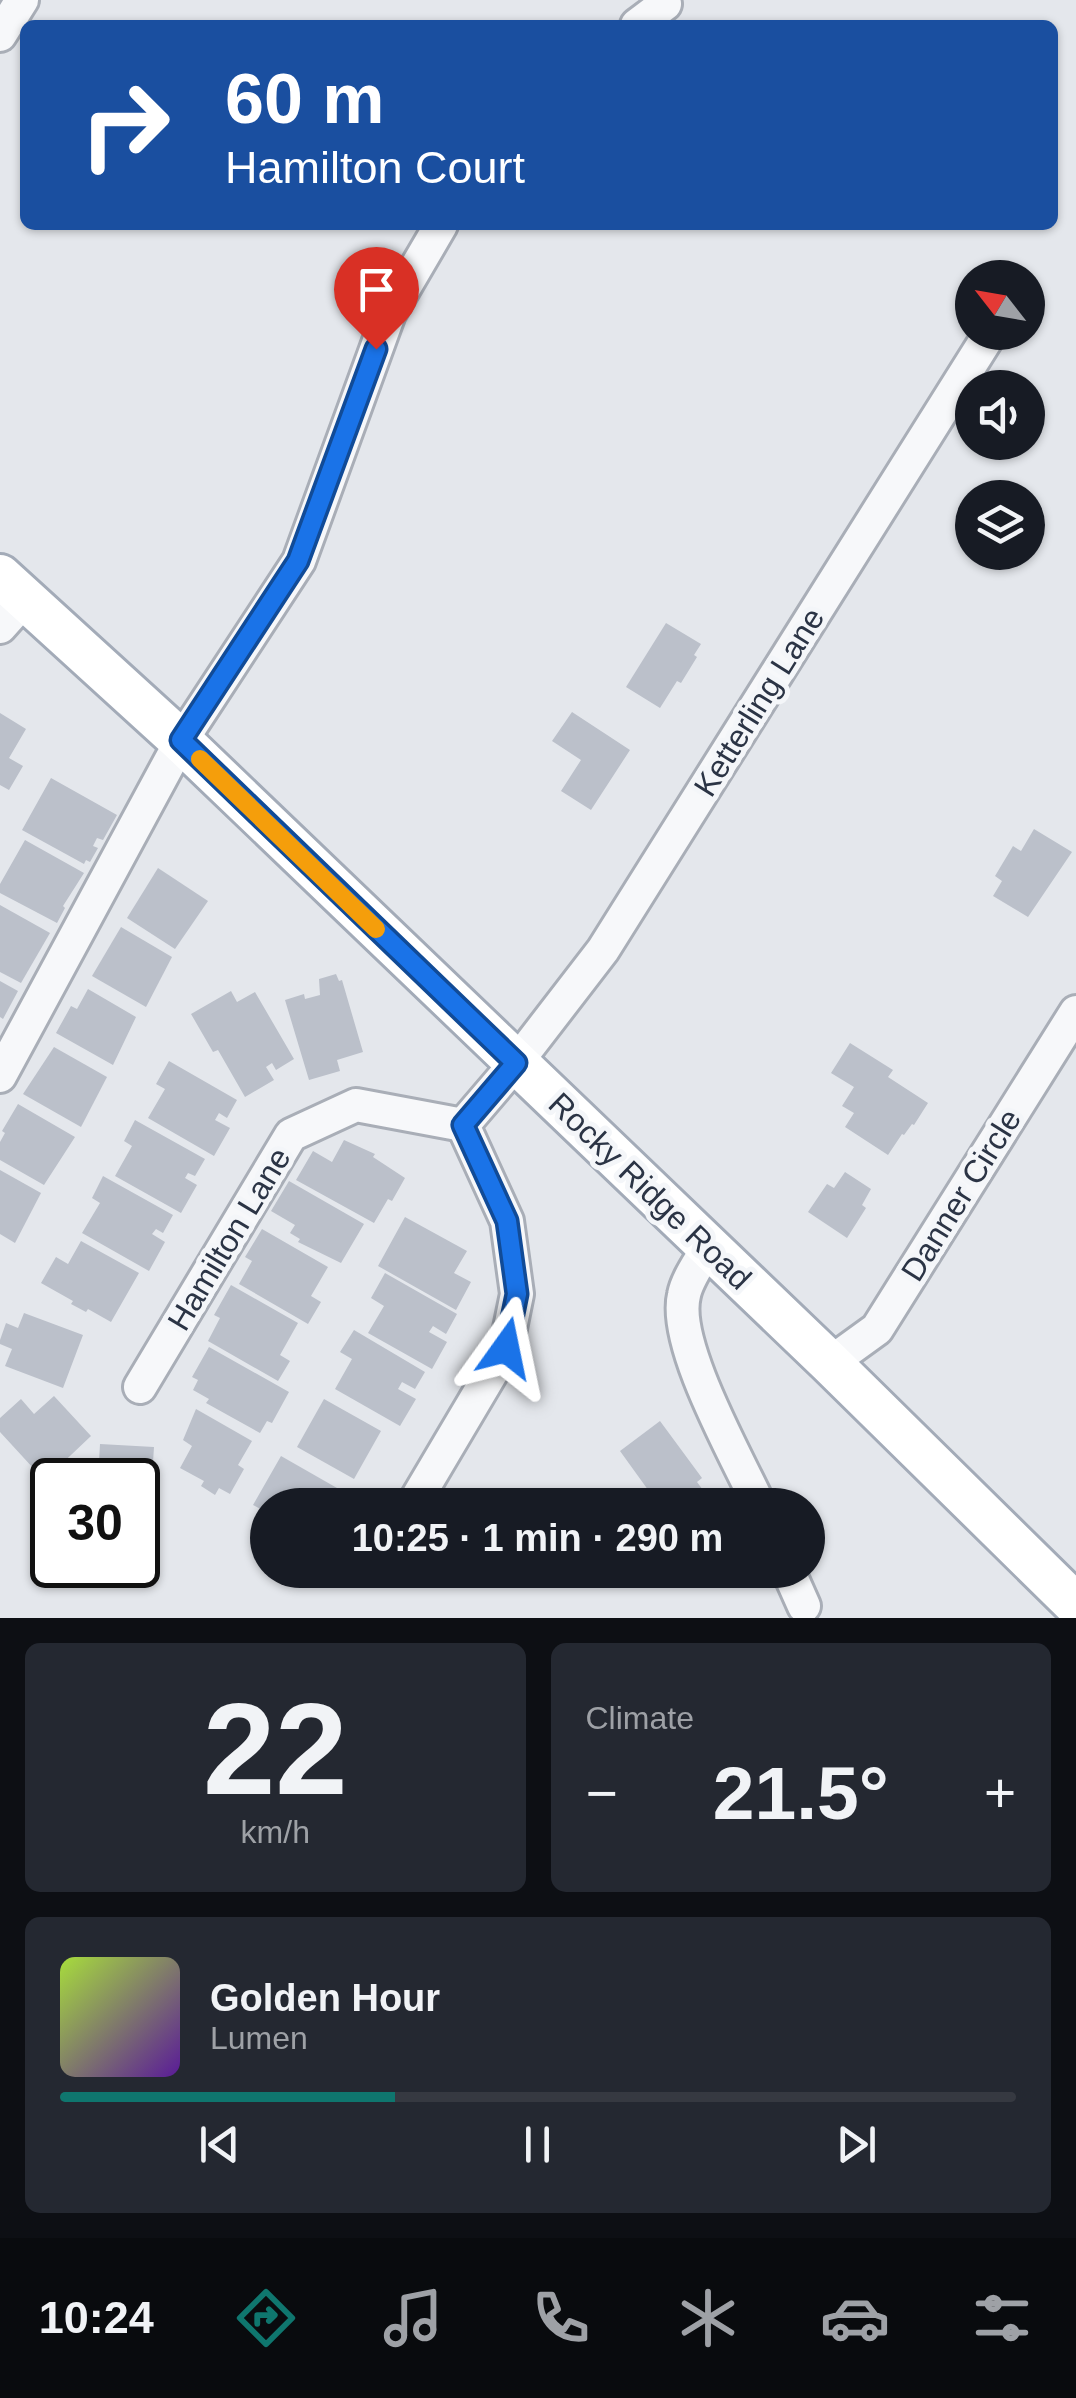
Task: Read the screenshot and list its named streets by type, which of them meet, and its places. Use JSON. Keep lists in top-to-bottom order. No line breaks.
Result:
{"streets":{"main road":["Rocky Ridge Road"],"street":["Ketterling Lane","Danner Circle","Hamilton Lane"]},"crossings":[["Ketterling Lane","Rocky Ridge Road"],["Ketterling Lane","Hamilton Lane"],["Rocky Ridge Road","Danner Circle"]],"north":"top left","page":{"turn":["60 m","Hamilton Court"],"limit":"30","trip":"10:25 · 1 min · 290 m","tile":[["22","km/h"],"Climate"],"heat":["−","21.5°","+"],"song":["Golden Hour","Lumen"],"tabs":"10:24"}}
